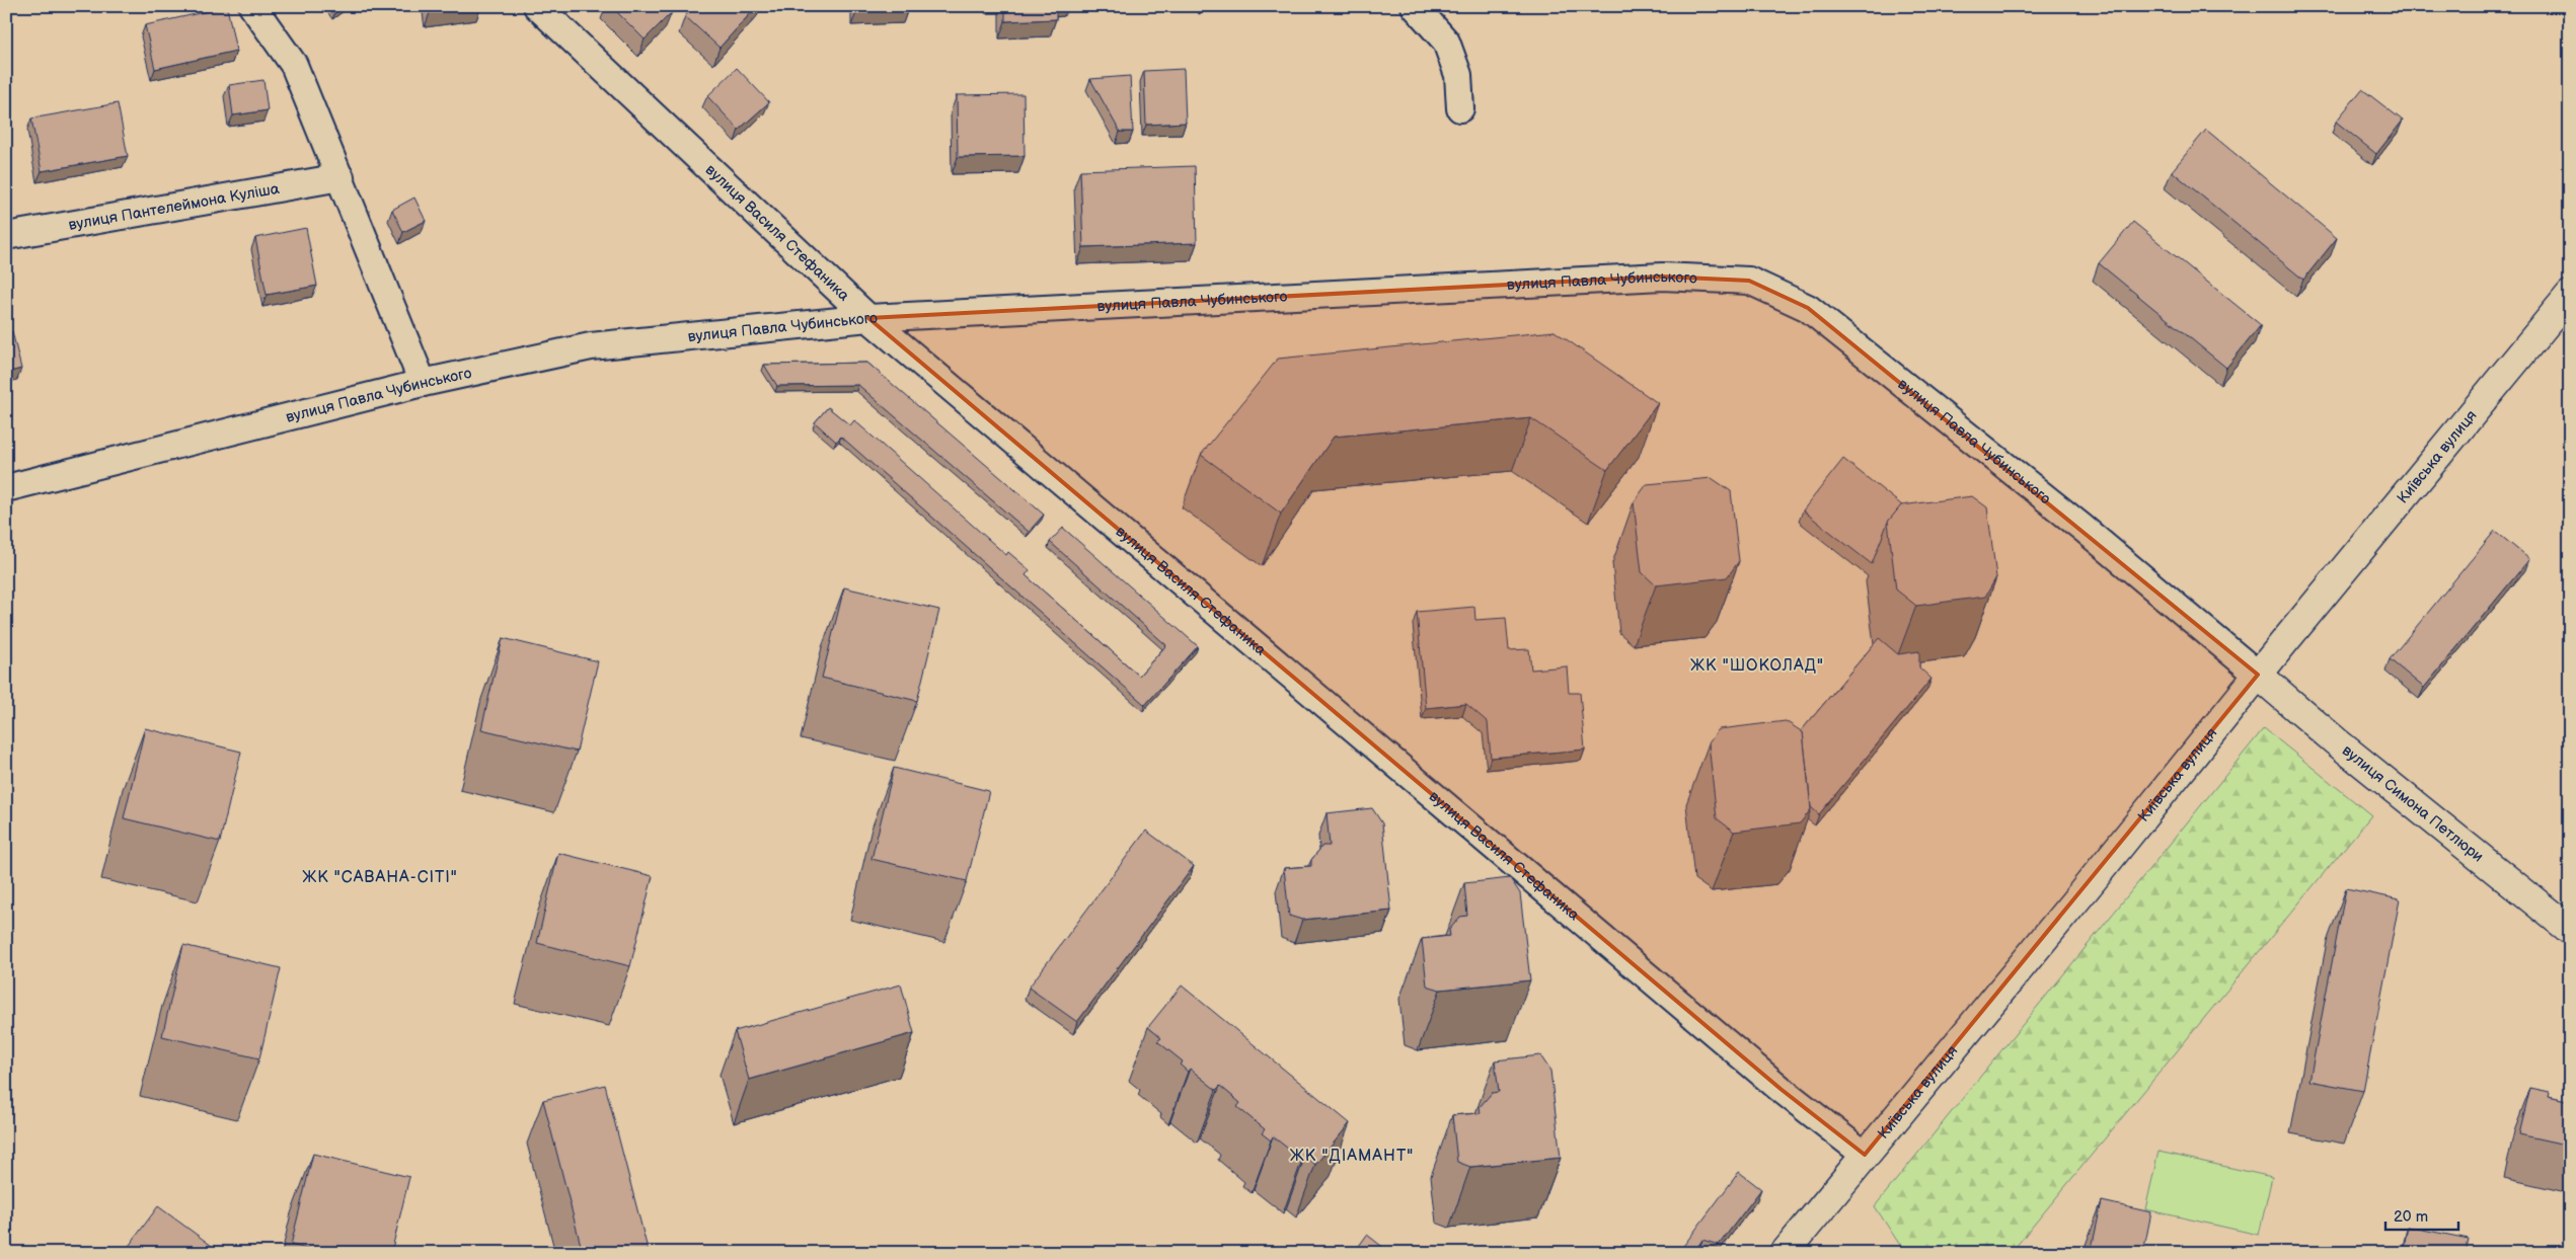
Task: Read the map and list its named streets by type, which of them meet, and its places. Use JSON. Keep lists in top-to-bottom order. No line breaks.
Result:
{"streets":{"main road":["Київська вулиця","вулиця Симона Петлюри"],"street":["вулиця Пантелеймона Куліша","вулиця Василя Стефаника","вулиця Павла Чубинського"]},"crossings":[["вулиця Василя Стефаника","вулиця Павла Чубинського"],["вулиця Василя Стефаника","Київська вулиця"],["вулиця Павла Чубинського","Київська вулиця"],["вулиця Павла Чубинського","вулиця Симона Петлюри"],["Київська вулиця","вулиця Симона Петлюри"]],"districts":["ЖК \"ШОКОЛАД\"","ЖК \"САВАНА-СІТІ\"","ЖК \"ДІАМАНТ\""],"scale_bar":"20 m"}
